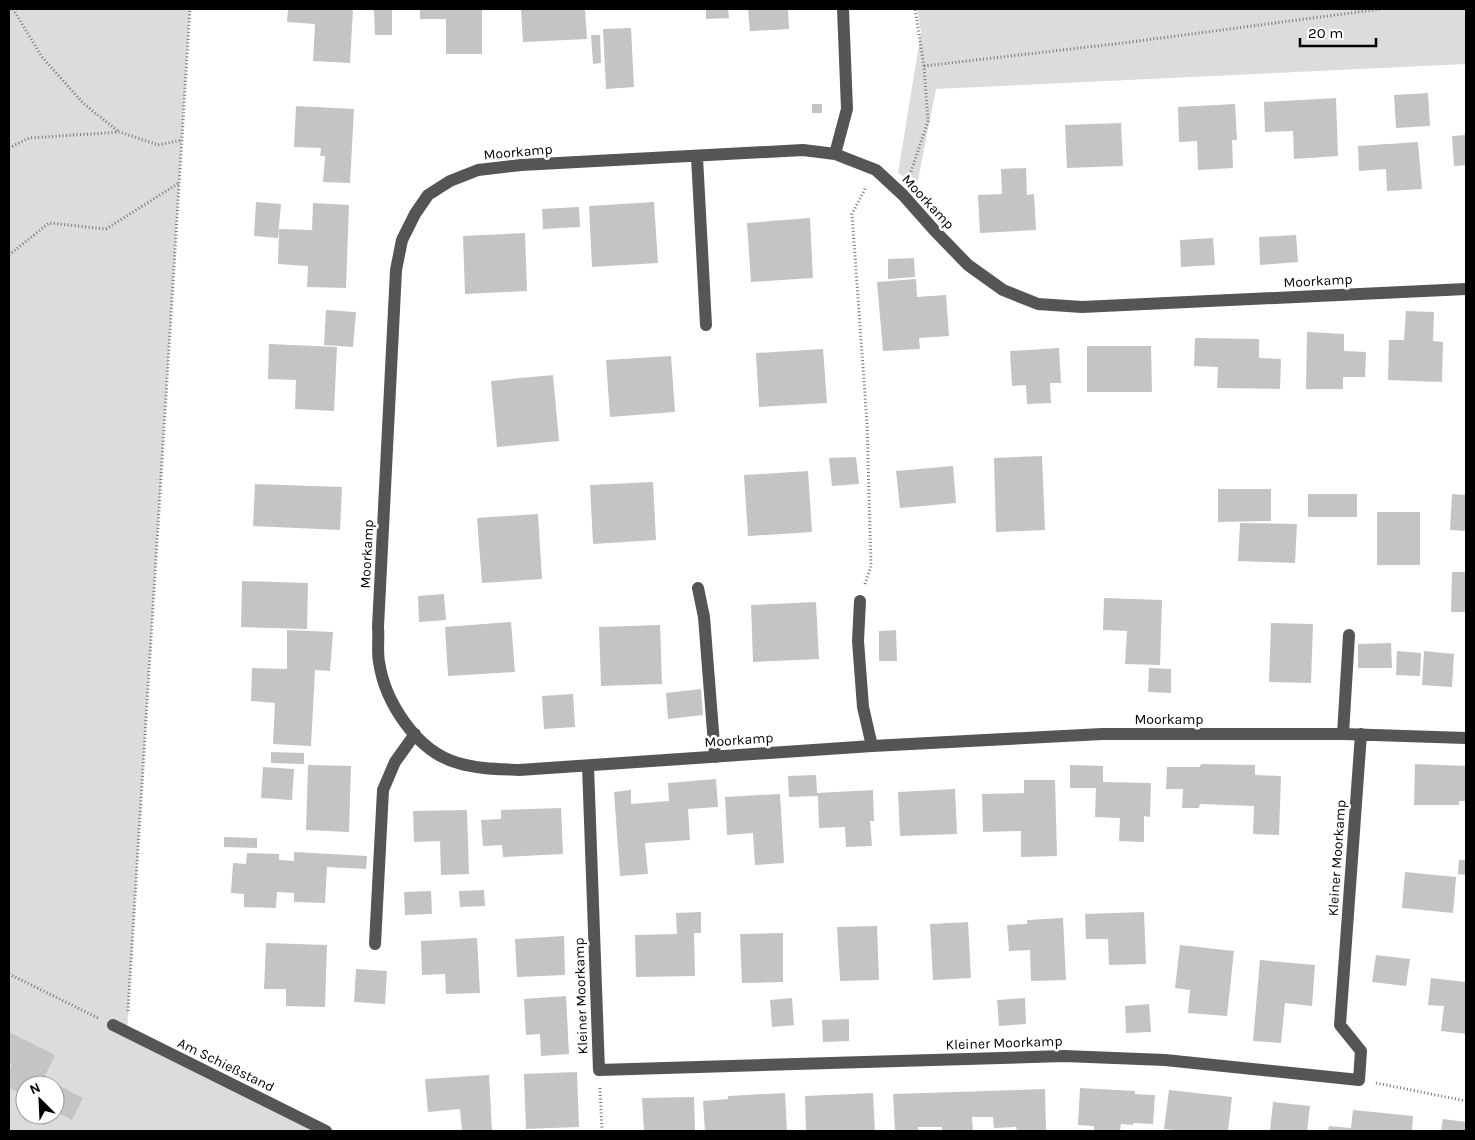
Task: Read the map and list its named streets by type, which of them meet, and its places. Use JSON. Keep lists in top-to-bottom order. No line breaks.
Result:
{"streets":{"street":["Moorkamp","Kleiner Moorkamp","Am Schießstand"]},"crossings":[["Moorkamp","Kleiner Moorkamp"]],"scale_bar":"20 m","north":"top left"}
